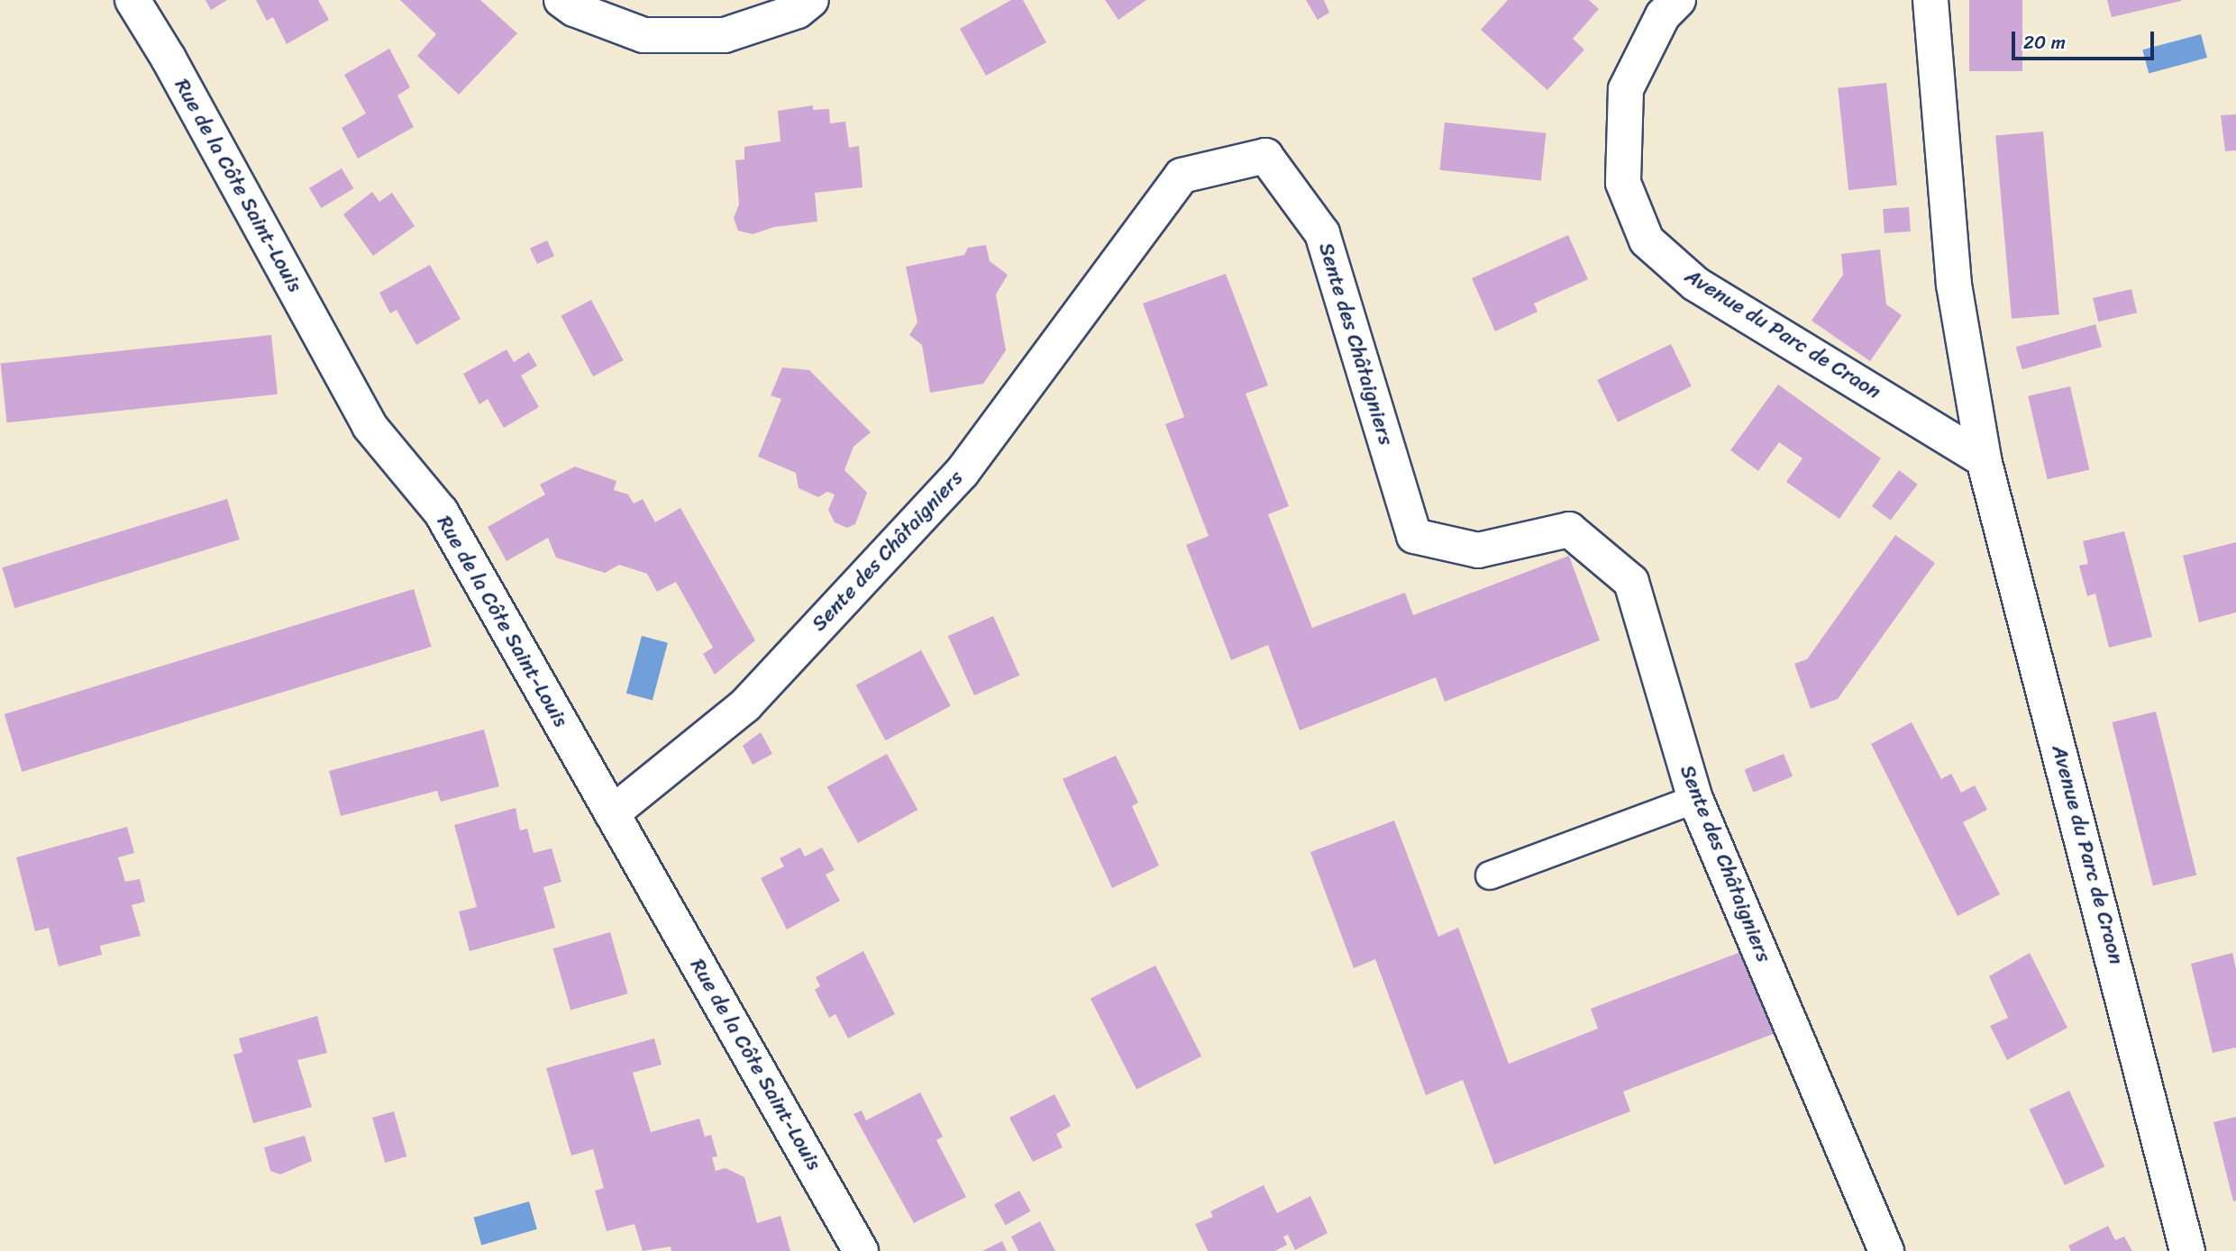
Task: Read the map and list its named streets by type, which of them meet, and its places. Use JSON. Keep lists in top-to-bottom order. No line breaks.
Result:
{"streets":{"street":["Rue de la Côte Saint-Louis","Avenue du Parc de Craon","Sente des Châtaigniers"]},"crossings":[["Rue de la Côte Saint-Louis","Sente des Châtaigniers"]],"scale_bar":"20 m"}
